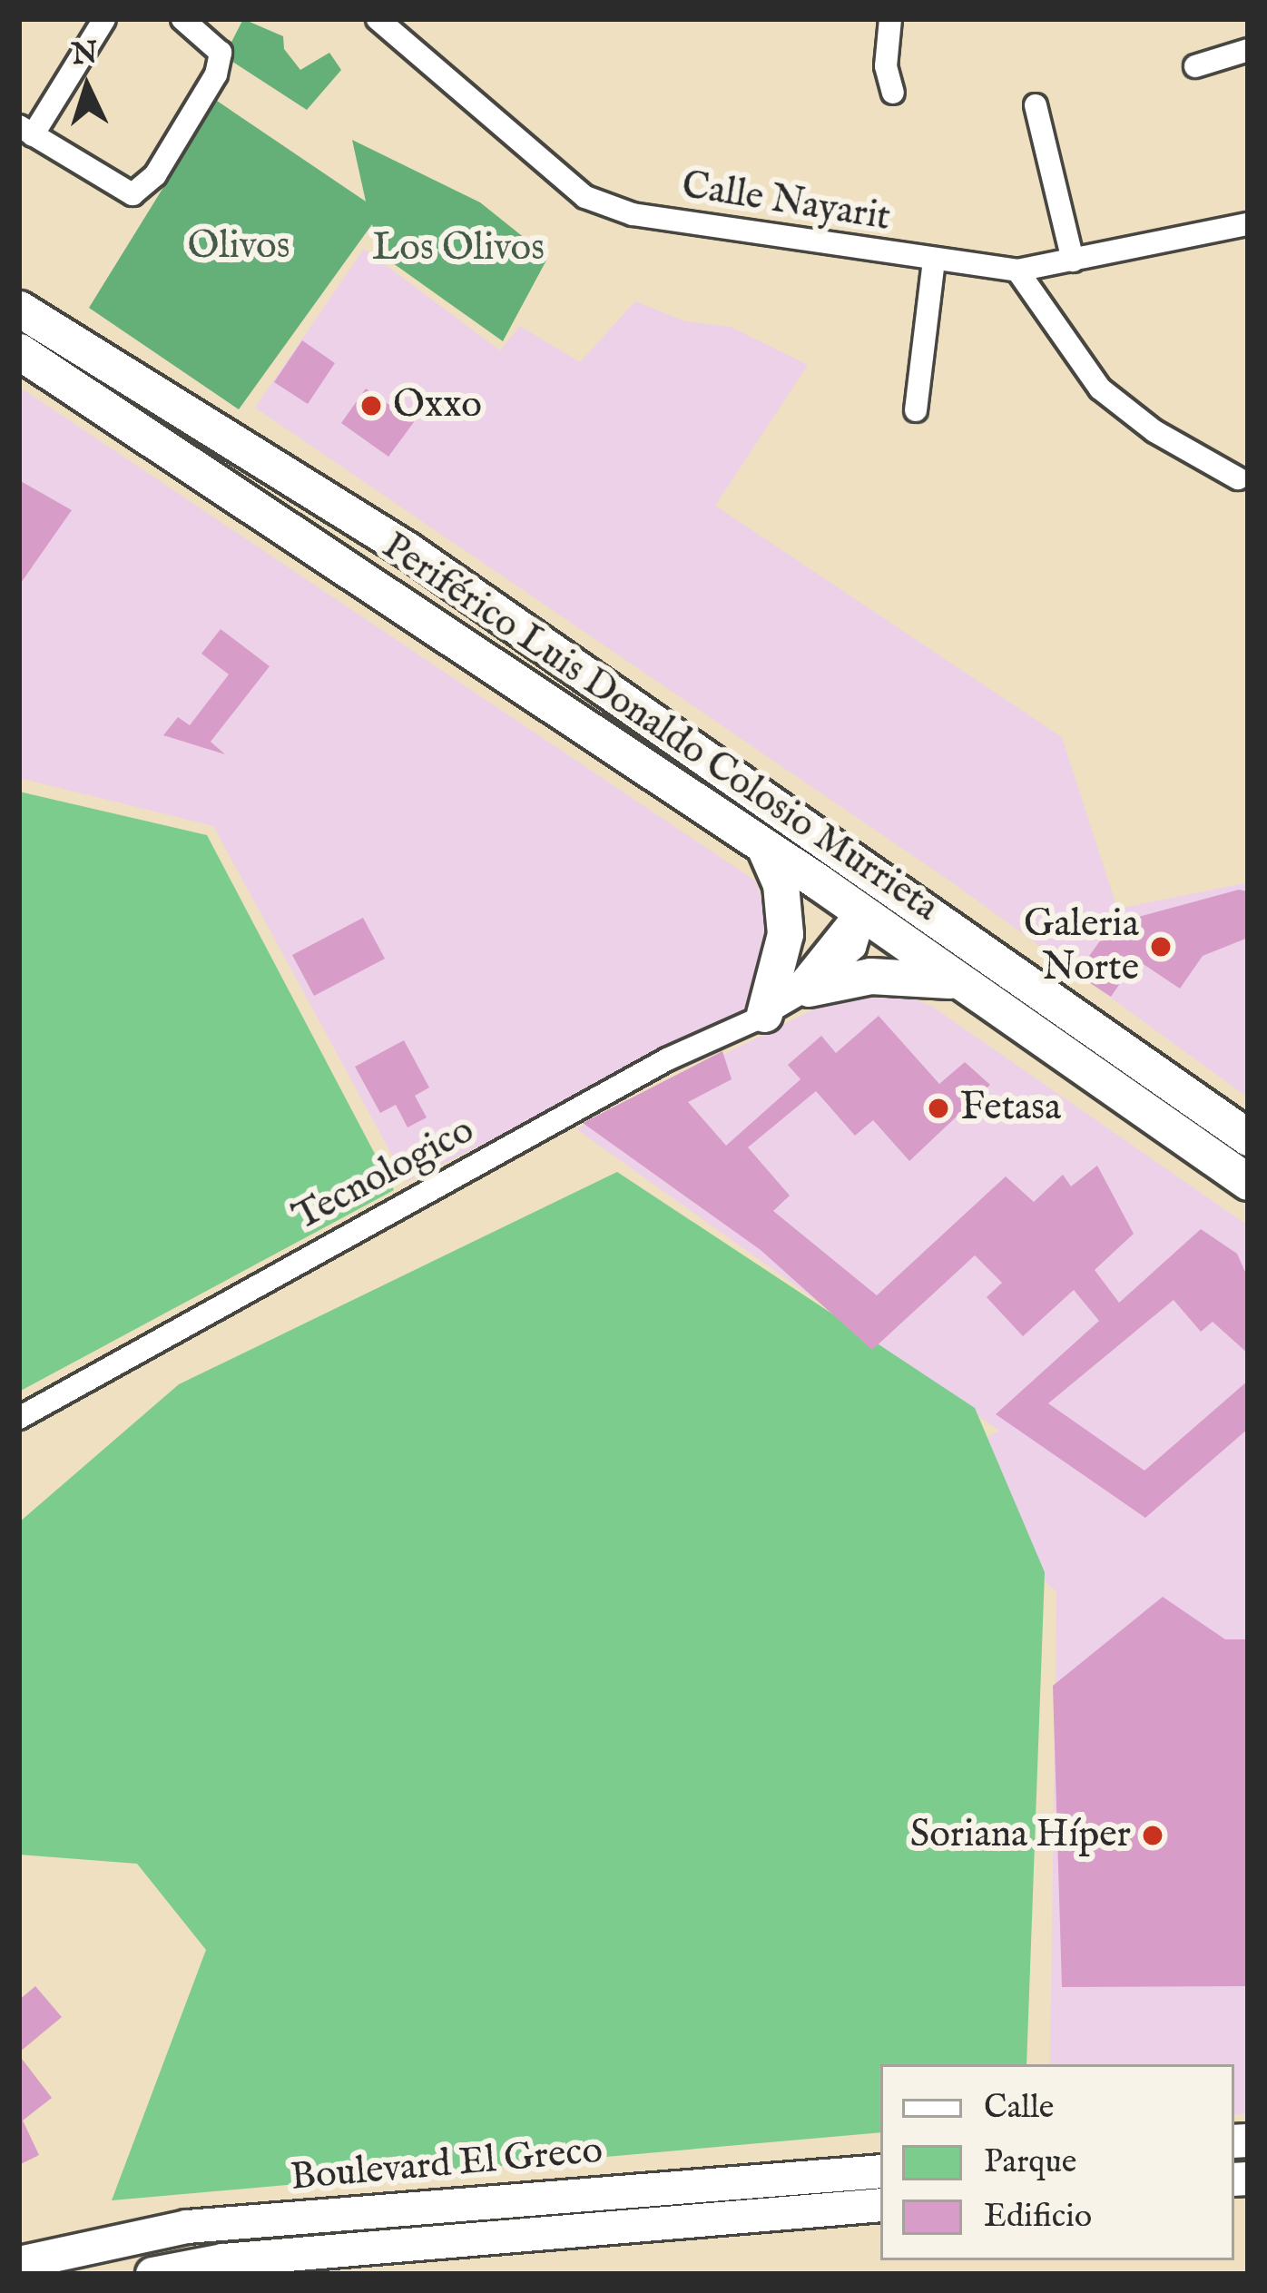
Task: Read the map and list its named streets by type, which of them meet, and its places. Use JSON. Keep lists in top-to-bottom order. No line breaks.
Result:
{"streets":{"main road":["Periférico Luis Donaldo Colosio Murrieta","Boulevard El Greco"],"street":["Calle Nayarit","Tecnologico"]},"crossings":[["Periférico Luis Donaldo Colosio Murrieta","Tecnologico"]],"parks":["Olivos","Los Olivos"],"places":["Oxxo","Galeria Norte","Fetasa","Soriana Híper"],"legend":["Calle","Parque","Edificio"],"north":"top"}
